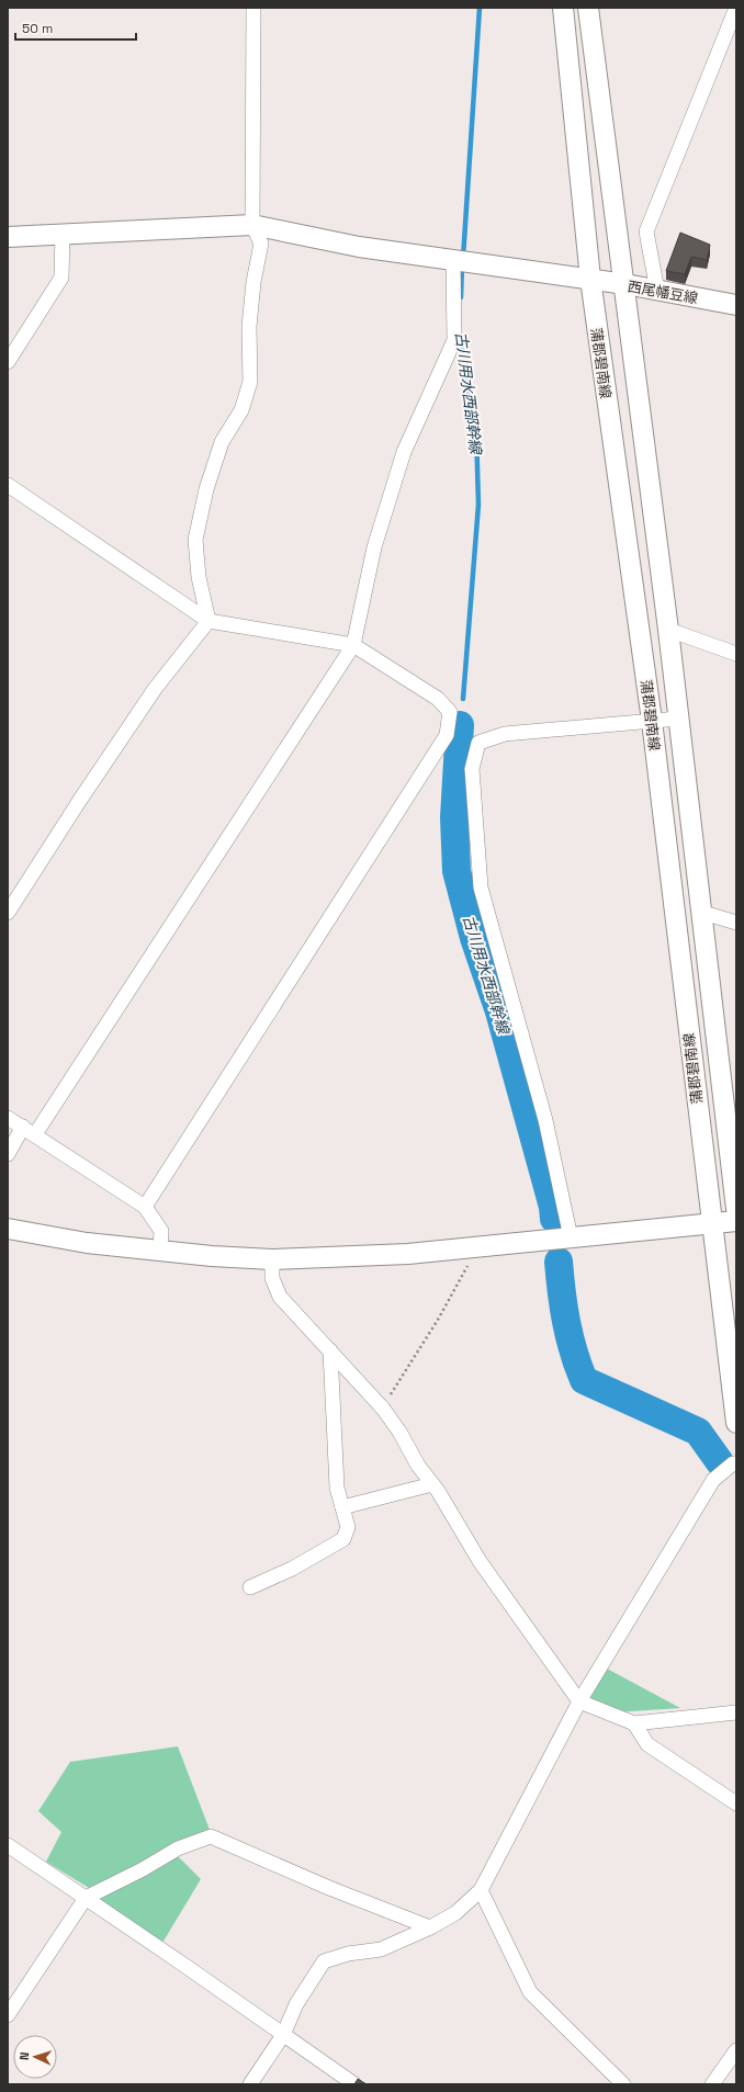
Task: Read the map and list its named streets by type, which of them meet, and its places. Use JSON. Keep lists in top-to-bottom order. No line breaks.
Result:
{"streets":{"main road":["西尾幡豆線","蒲郡碧南線"]},"crossings":[["西尾幡豆線","蒲郡碧南線"]],"water":["古川用水西部幹線"],"scale_bar":"50 m","north":"left"}
